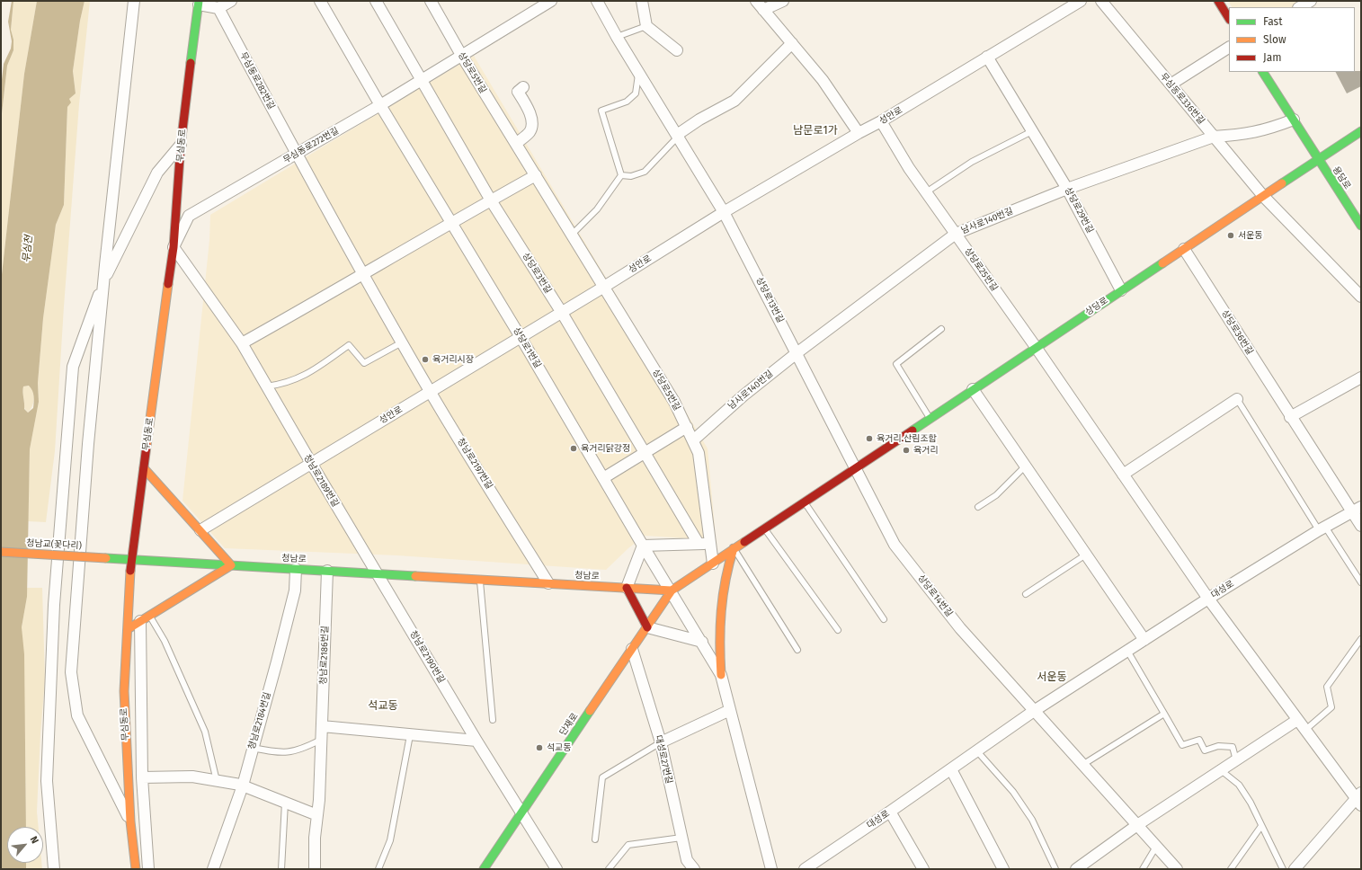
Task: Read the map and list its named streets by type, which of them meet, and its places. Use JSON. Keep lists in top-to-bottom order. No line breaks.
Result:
{"streets":{"main road":["무심동로","용담로","상당로","청남교(꽃다리)","청남로","단재로"],"street":["상당로5번길","무심동로282번길","무심동로336번길","성안로","무심동로272번길","상당로29번길","남사로140번길","상당로25번길","상당로3번길","상당로13번길","상당로36번길","상당로1번길","청남로2197번길","청남로2189번길","대성로","상당로14번길","청남로2186번길","청남로2190번길","청남로2184번길","대성로27번길"]},"crossings":[["상당로5번길","성안로"],["상당로5번길","무심동로272번길"],["상당로5번길","남사로140번길"],["상당로5번길","상당로"],["무심동로282번길","무심동로272번길"],["무심동로282번길","청남로2197번길"],["무심동로336번길","남사로140번길"],["무심동로336번길","상당로"],["성안로","상당로29번길"],["성안로","상당로25번길"],["성안로","상당로3번길"],["성안로","상당로13번길"],["성안로","상당로1번길"],["성안로","청남로2197번길"],["성안로","청남로2189번길"],["무심동로","무심동로272번길"],["무심동로","청남로2189번길"],["무심동로","청남로"],["무심동로272번길","상당로3번길"],["무심동로272번길","상당로1번길"],["무심동로272번길","청남로2197번길"],["무심동로272번길","청남로2189번길"],["용담로","남사로140번길"],["용담로","상당로"],["상당로29번길","남사로140번길"],["상당로29번길","상당로"],["남사로140번길","상당로25번길"],["남사로140번길","상당로13번길"],["상당로25번길","상당로"],["상당로25번길","대성로"],["상당로13번길","상당로"],["상당로13번길","상당로14번길"],["상당로","상당로36번길"],["상당로","상당로1번길"],["상당로","청남로"],["상당로","상당로14번길"],["상당로","단재로"],["상당로36번길","대성로"],["상당로1번길","청남로"],["상당로1번길","단재로"],["청남로2197번길","청남로"],["청남로2189번길","청남로"],["청남로2189번길","청남로2190번길"],["청남교(꽃다리)","청남로"],["청남로","청남로2186번길"],["청남로","청남로2190번길"],["청남로","청남로2184번길"],["청남로","단재로"],["대성로","상당로14번길"],["청남로2190번길","단재로"],["단재로","대성로27번길"]],"districts":["남문로1가","서운동","석교동"],"water":["무심천"],"places":["서운동","육거리시장","육거리.산림조합","육거리닭강정","육거리","석교동"],"legend":["Fast","Slow","Jam"],"north":"top right"}
